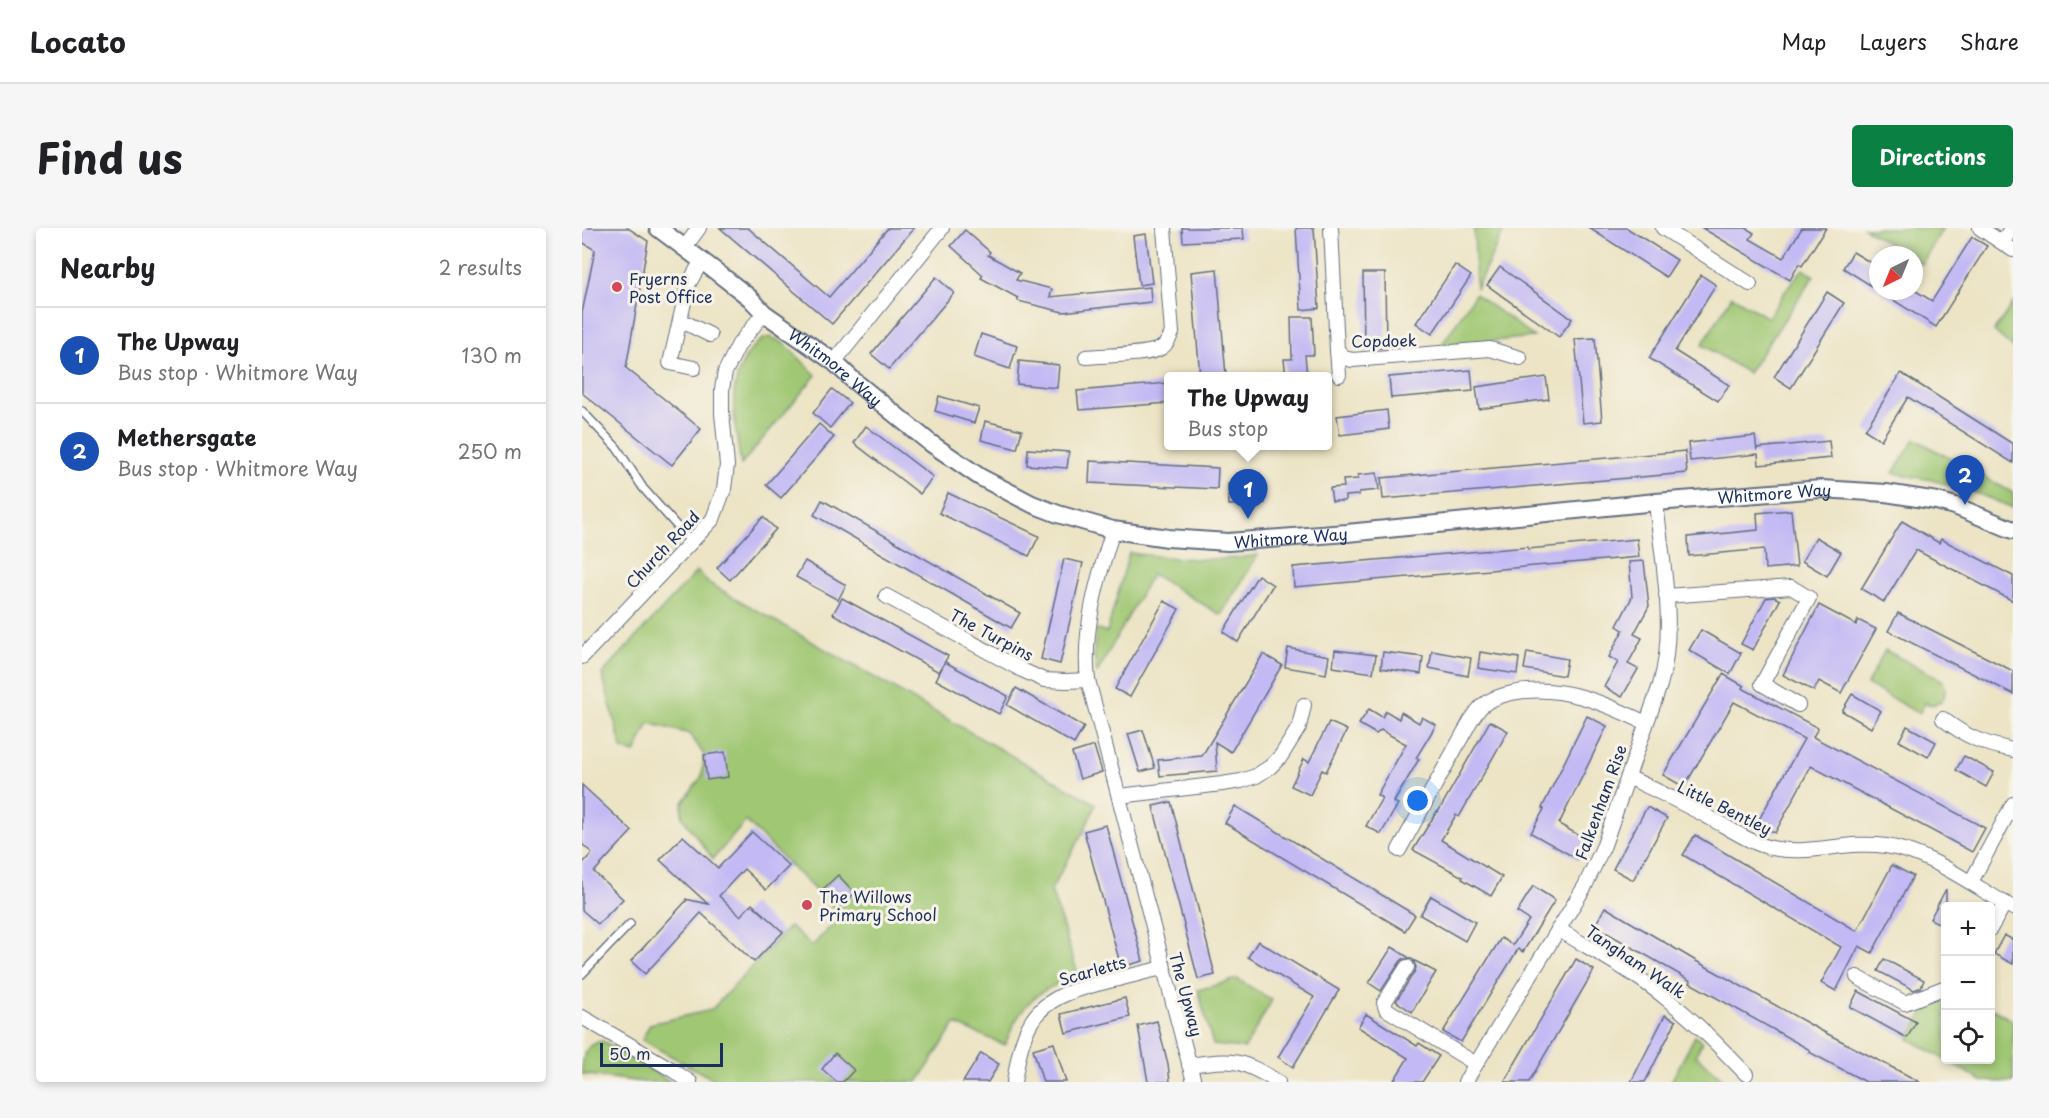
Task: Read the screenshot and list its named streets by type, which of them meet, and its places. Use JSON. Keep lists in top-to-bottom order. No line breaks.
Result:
{"streets":{"street":["Copdoek","Whitmore Way","Church Road","The Turpins","Falkenham Rise","Little Bentley","Tangham Walk","Scarletts","The Upway"]},"crossings":[["Whitmore Way","Church Road"],["Whitmore Way","Falkenham Rise"],["Whitmore Way","The Upway"],["The Turpins","The Upway"],["Falkenham Rise","Little Bentley"],["Falkenham Rise","Tangham Walk"],["Scarletts","The Upway"]],"places":["Fryerns Post Office","The Willows Primary School"],"scale_bar":"50 m","north":"bottom left","page":{"header":"Locato","nav":["Map","Layers","Share"],"title":"Find us","buttons":"Directions","heading":["Nearby","2 results"],"list":[{"mark":"1","name":"The Upway","note":"Bus stop · Whitmore Way","value":"130 m"},{"mark":"2","name":"Methersgate","note":"Bus stop · Whitmore Way","value":"250 m"}],"popup":["The Upway","Bus stop"],"pins":["2","1"],"map_buttons":["+","−"],"scale":"50 m"}}
